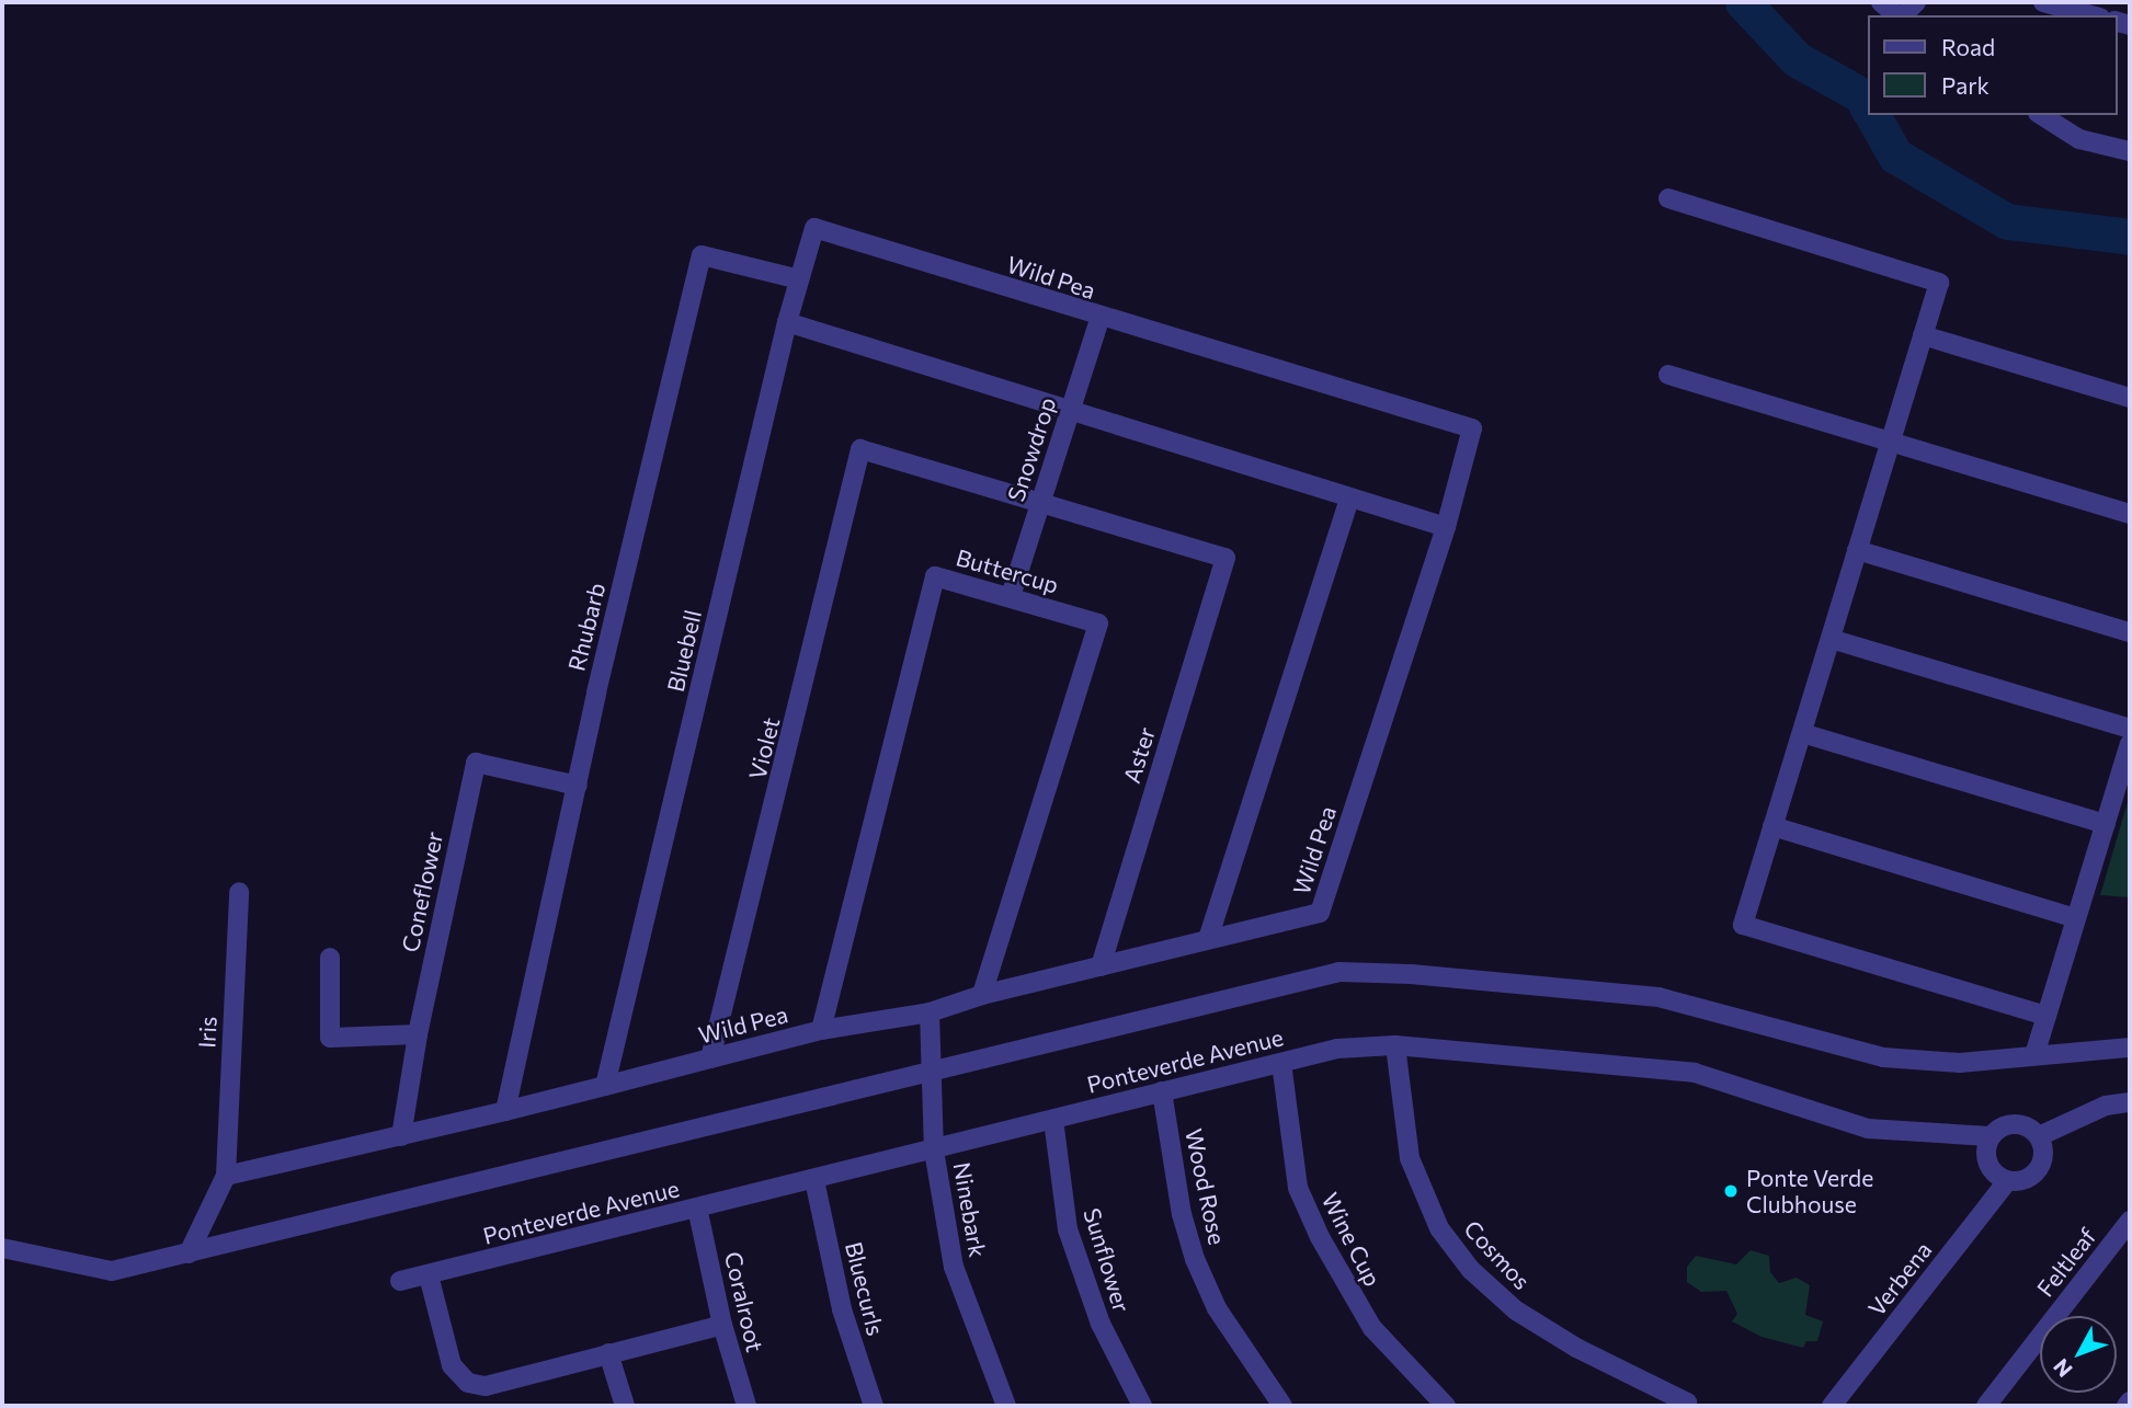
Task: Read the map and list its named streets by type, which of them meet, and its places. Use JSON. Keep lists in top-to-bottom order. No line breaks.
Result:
{"streets":{"street":["Wild Pea","Snowdrop","Buttercup","Rhubarb","Bluebell","Violet","Aster","Coneflower","Iris","Ponteverde Avenue","Wood Rose","Ninebark","Wine Cup","Cosmos","Sunflower","Feltleaf","Verbena","Bluecurls","Coralroot"]},"crossings":[["Wild Pea","Snowdrop"],["Wild Pea","Buttercup"],["Wild Pea","Rhubarb"],["Wild Pea","Bluebell"],["Wild Pea","Violet"],["Wild Pea","Aster"],["Wild Pea","Coneflower"],["Wild Pea","Iris"],["Wild Pea","Ninebark"],["Snowdrop","Buttercup"],["Snowdrop","Violet"],["Snowdrop","Aster"],["Rhubarb","Bluebell"],["Rhubarb","Coneflower"],["Violet","Aster"],["Ponteverde Avenue","Wood Rose"],["Ponteverde Avenue","Ninebark"],["Ponteverde Avenue","Wine Cup"],["Ponteverde Avenue","Cosmos"],["Ponteverde Avenue","Sunflower"],["Ponteverde Avenue","Verbena"],["Ponteverde Avenue","Bluecurls"],["Ponteverde Avenue","Coralroot"]],"places":["Ponte Verde Clubhouse"],"legend":["Road","Park"],"north":"bottom left"}
